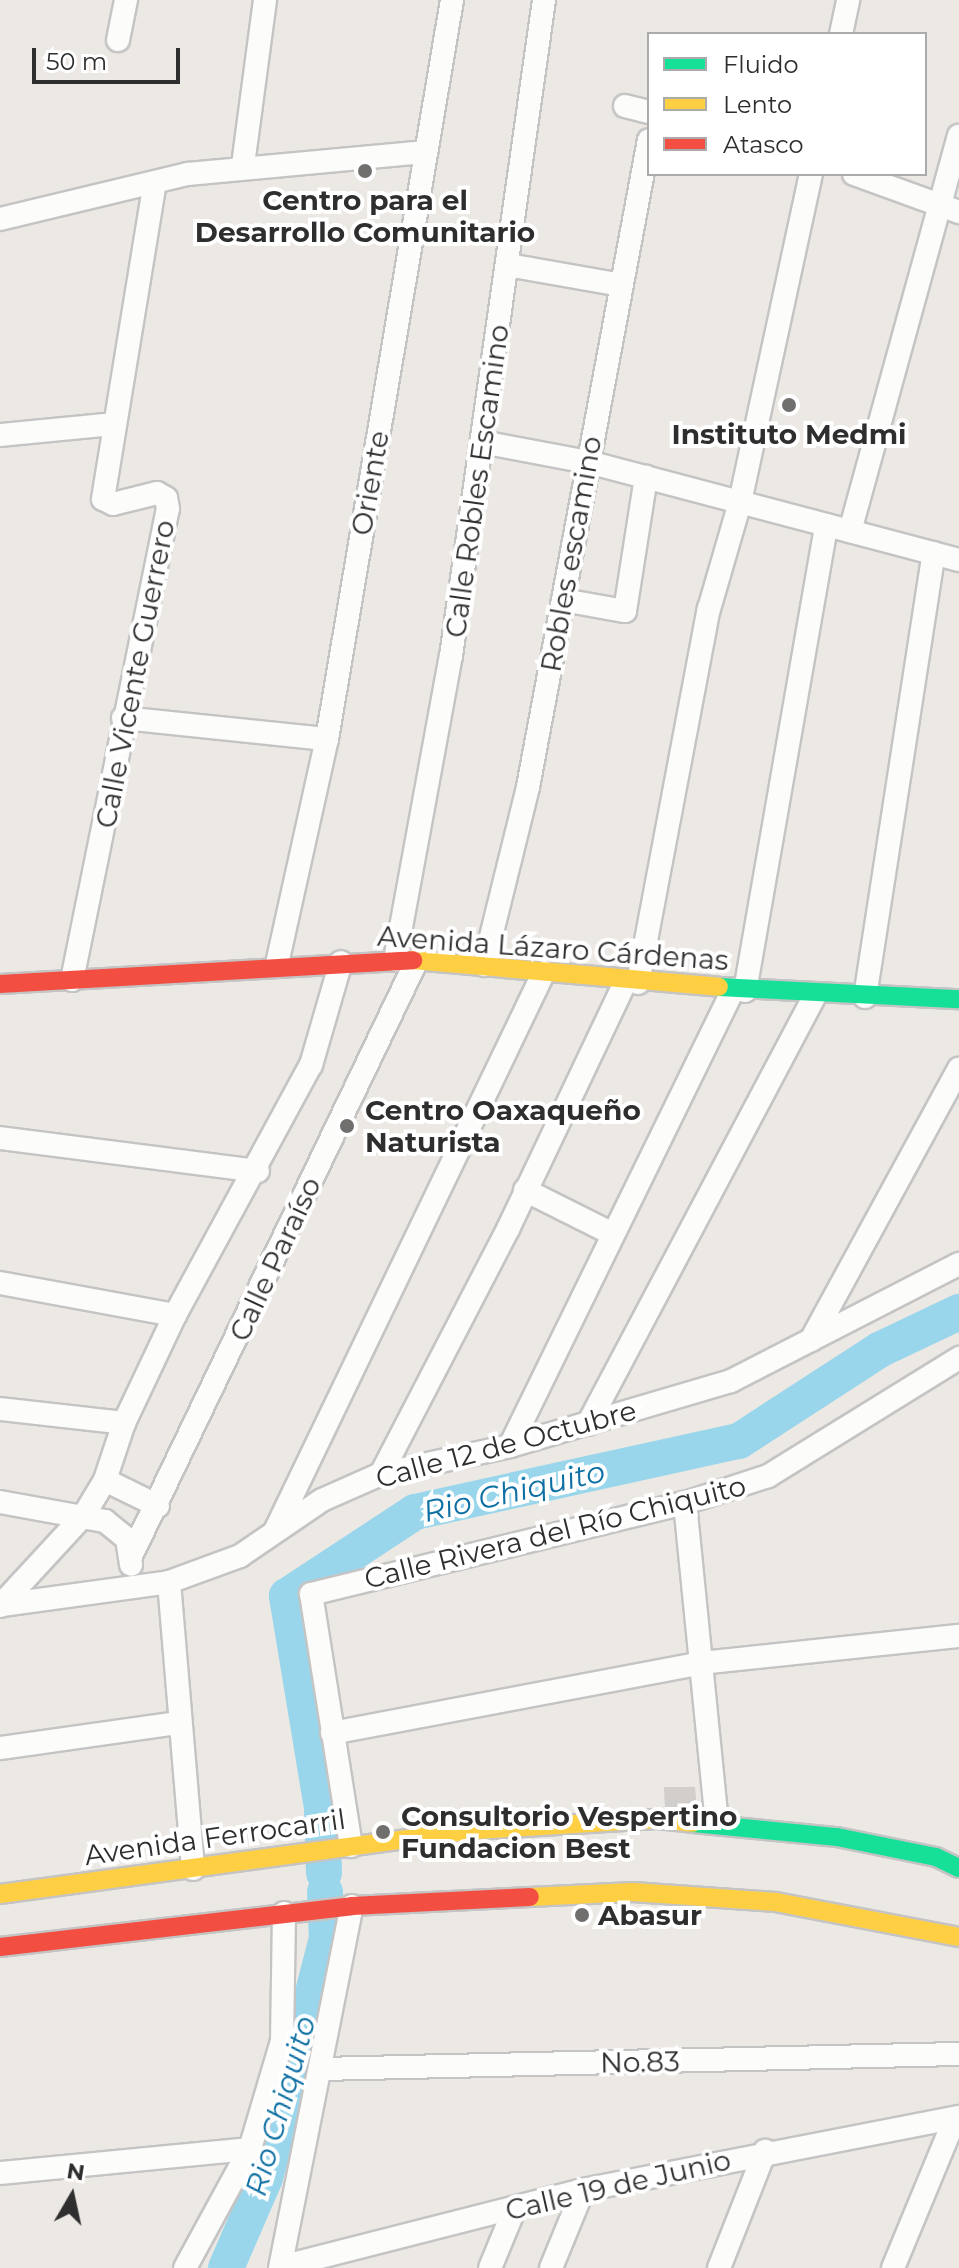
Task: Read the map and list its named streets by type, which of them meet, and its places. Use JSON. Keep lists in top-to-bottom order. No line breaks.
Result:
{"streets":{"main road":["Avenida Lázaro Cárdenas","Avenida Ferrocarril"],"street":["Calle Robles Escamino","Oriente","Robles escamino","Calle Vicente Guerrero","Calle Paraíso","Calle 12 de Octubre","Calle Rivera del Río Chiquito","No.83","Calle 19 de Junio"]},"crossings":[["Calle Robles Escamino","Avenida Lázaro Cárdenas"],["Calle Robles Escamino","Calle Paraíso"],["Oriente","Avenida Lázaro Cárdenas"],["Robles escamino","Avenida Lázaro Cárdenas"],["Calle Vicente Guerrero","Avenida Lázaro Cárdenas"],["Avenida Lázaro Cárdenas","Calle Paraíso"],["Avenida Lázaro Cárdenas","Calle 12 de Octubre"]],"water":["Rio Chiquito"],"places":["Centro para el Desarrollo Comunitario","Instituto Medmi","Centro Oaxaqueño Naturista","Consultorio Vespertino Fundacion Best","Abasur"],"legend":["Fluido","Lento","Atasco"],"scale_bar":"50 m","north":"top"}
